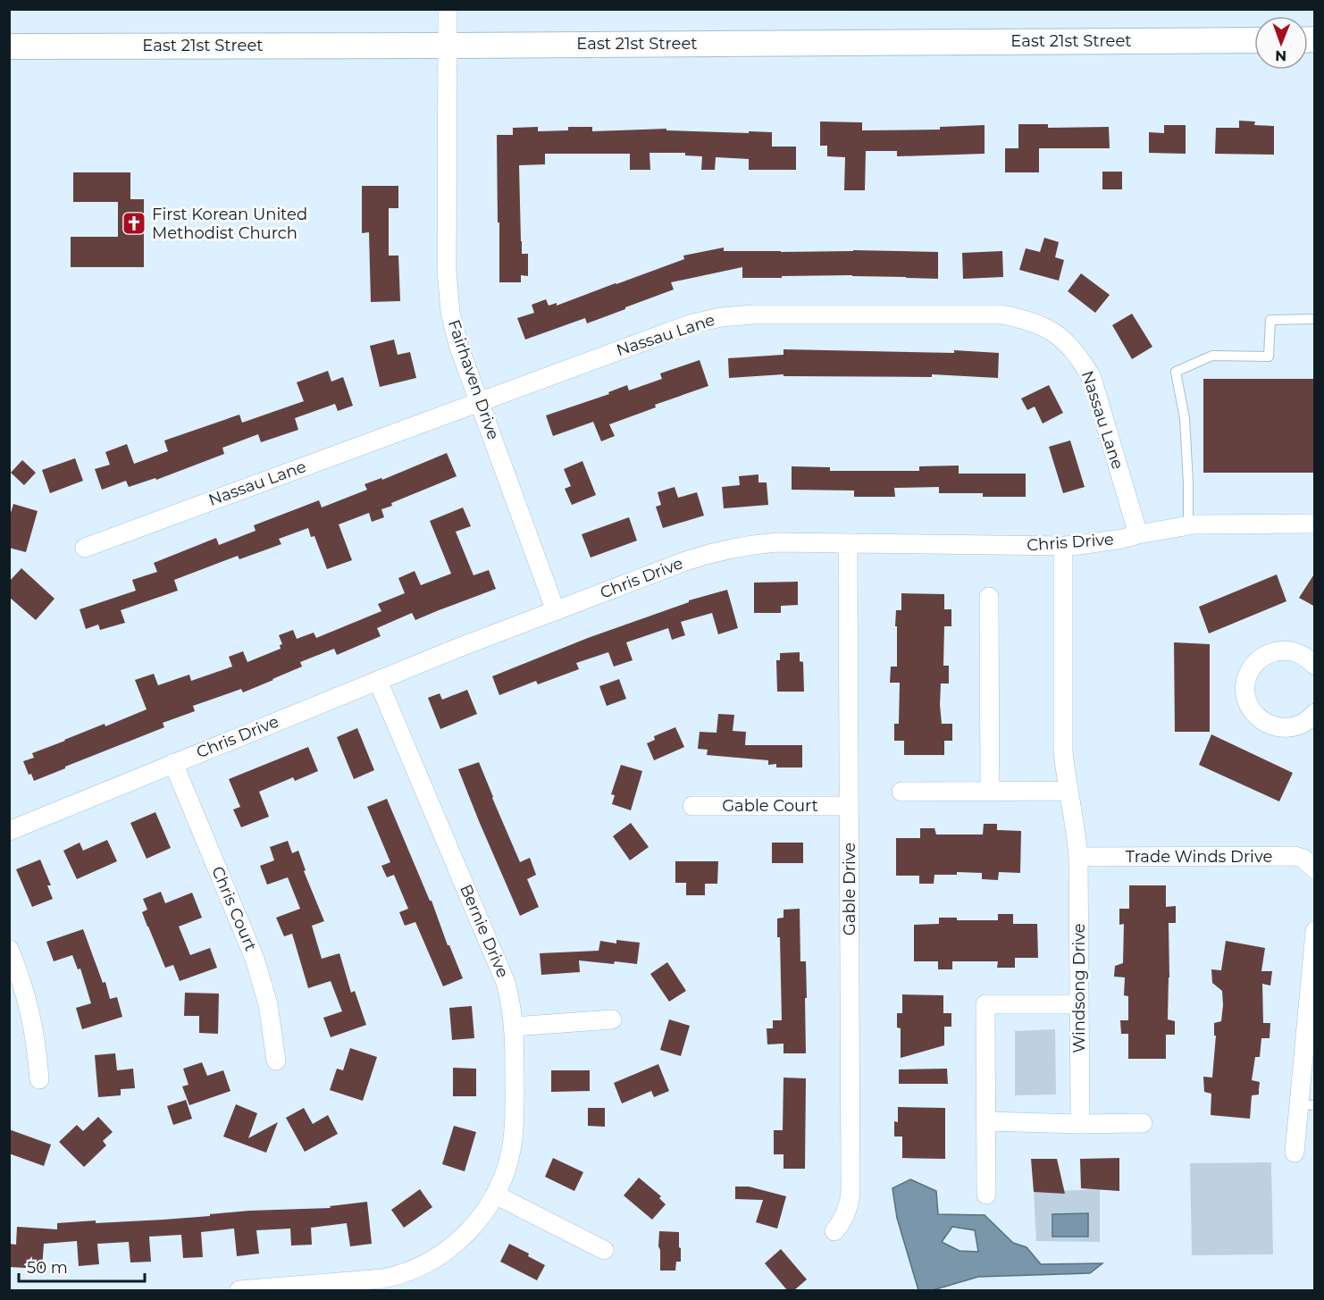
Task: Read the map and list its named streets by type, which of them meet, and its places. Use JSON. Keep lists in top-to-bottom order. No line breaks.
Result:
{"streets":{"main road":["East 21st Street"],"street":["Nassau Lane","Fairhaven Drive","Chris Drive","Gable Court","Trade Winds Drive","Gable Drive","Chris Court","Bernie Drive","Windsong Drive"]},"crossings":[["East 21st Street","Fairhaven Drive"],["Nassau Lane","Fairhaven Drive"],["Nassau Lane","Chris Drive"],["Fairhaven Drive","Chris Drive"],["Chris Drive","Gable Drive"],["Chris Drive","Chris Court"],["Chris Drive","Bernie Drive"],["Chris Drive","Windsong Drive"],["Gable Court","Gable Drive"],["Trade Winds Drive","Windsong Drive"]],"places":{"church":["First Korean United Methodist Church"]},"scale_bar":"50 m","north":"bottom"}
